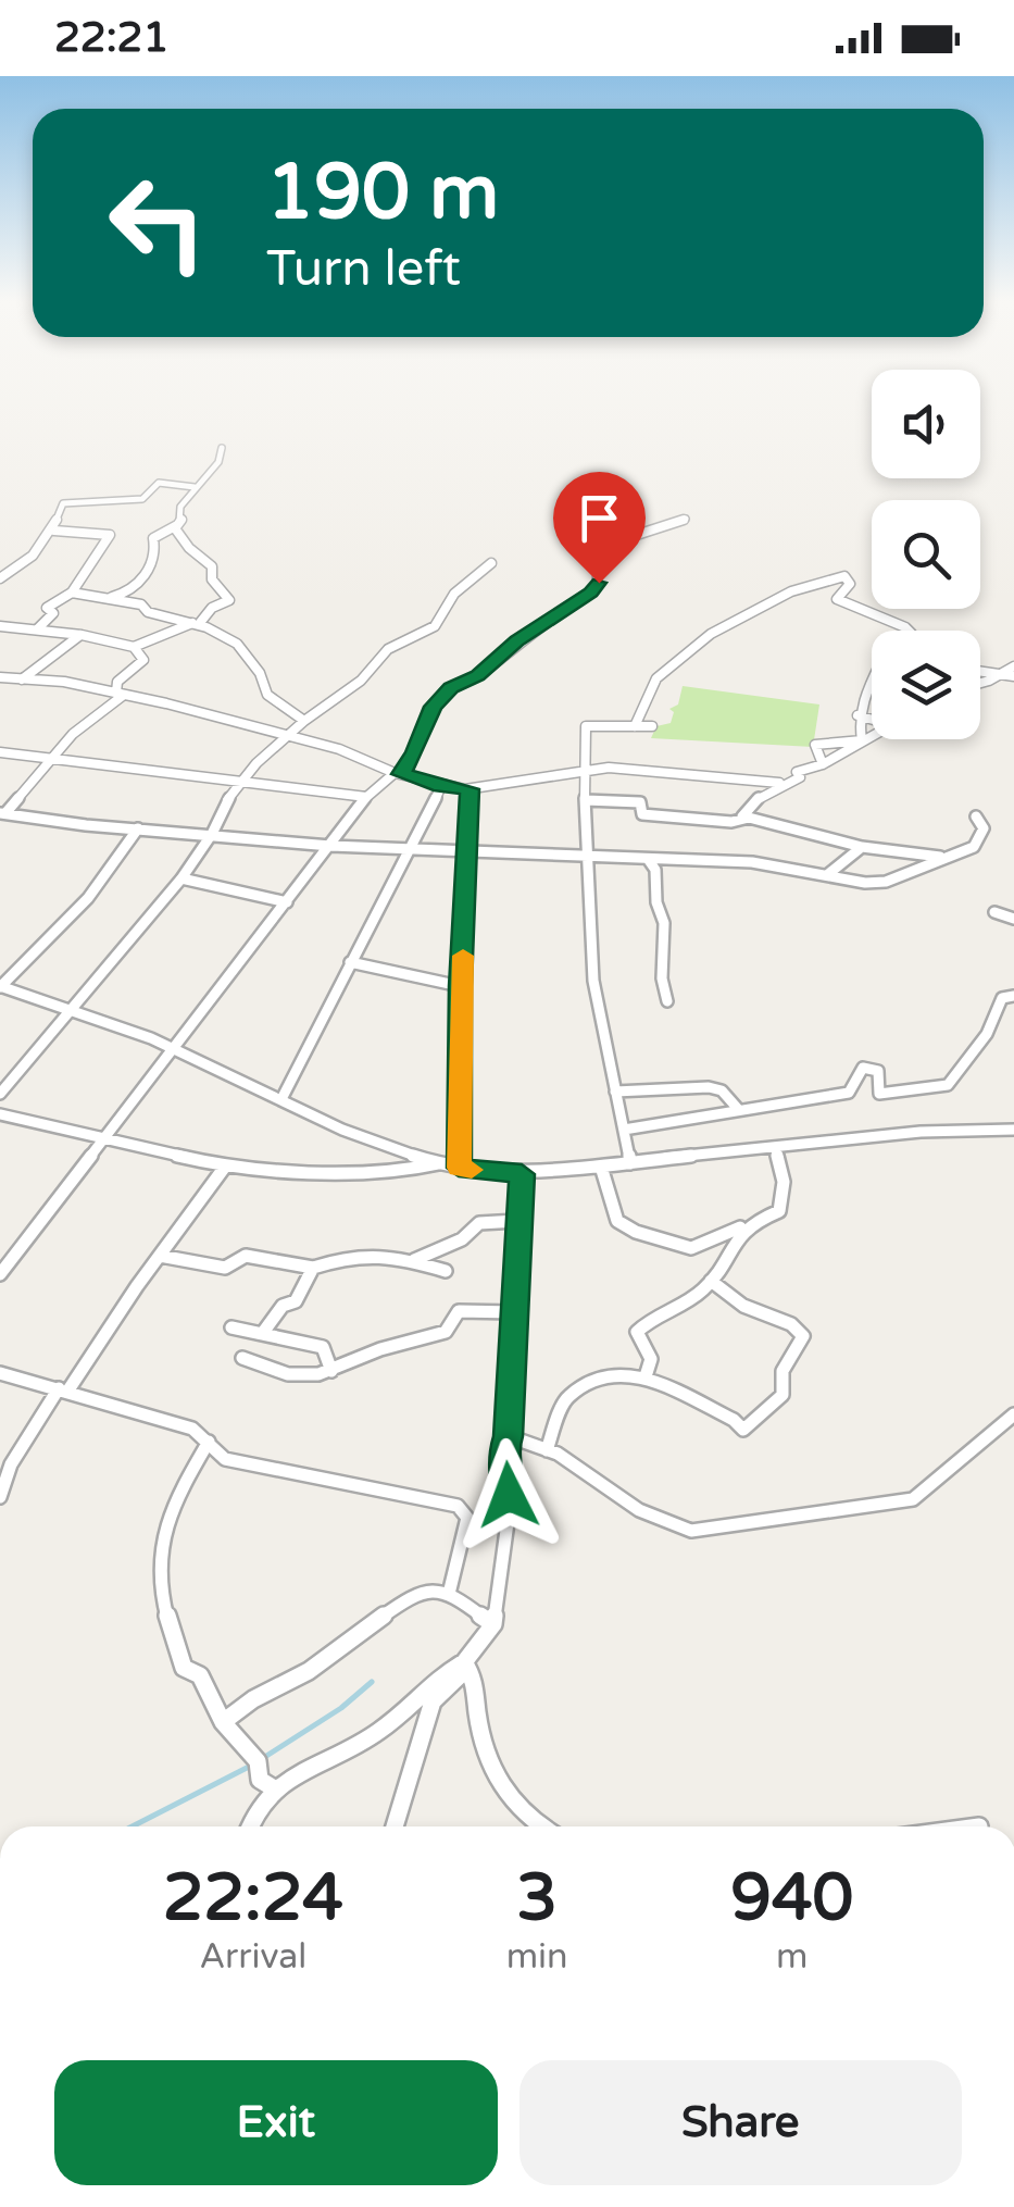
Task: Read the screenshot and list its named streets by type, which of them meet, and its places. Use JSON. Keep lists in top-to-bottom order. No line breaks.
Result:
{"page":{"status":"22:21","turn":["190 m","Turn left"],"eta":["22:24","Arrival","3","min","940","m"],"buttons":["Exit","Share"]}}
